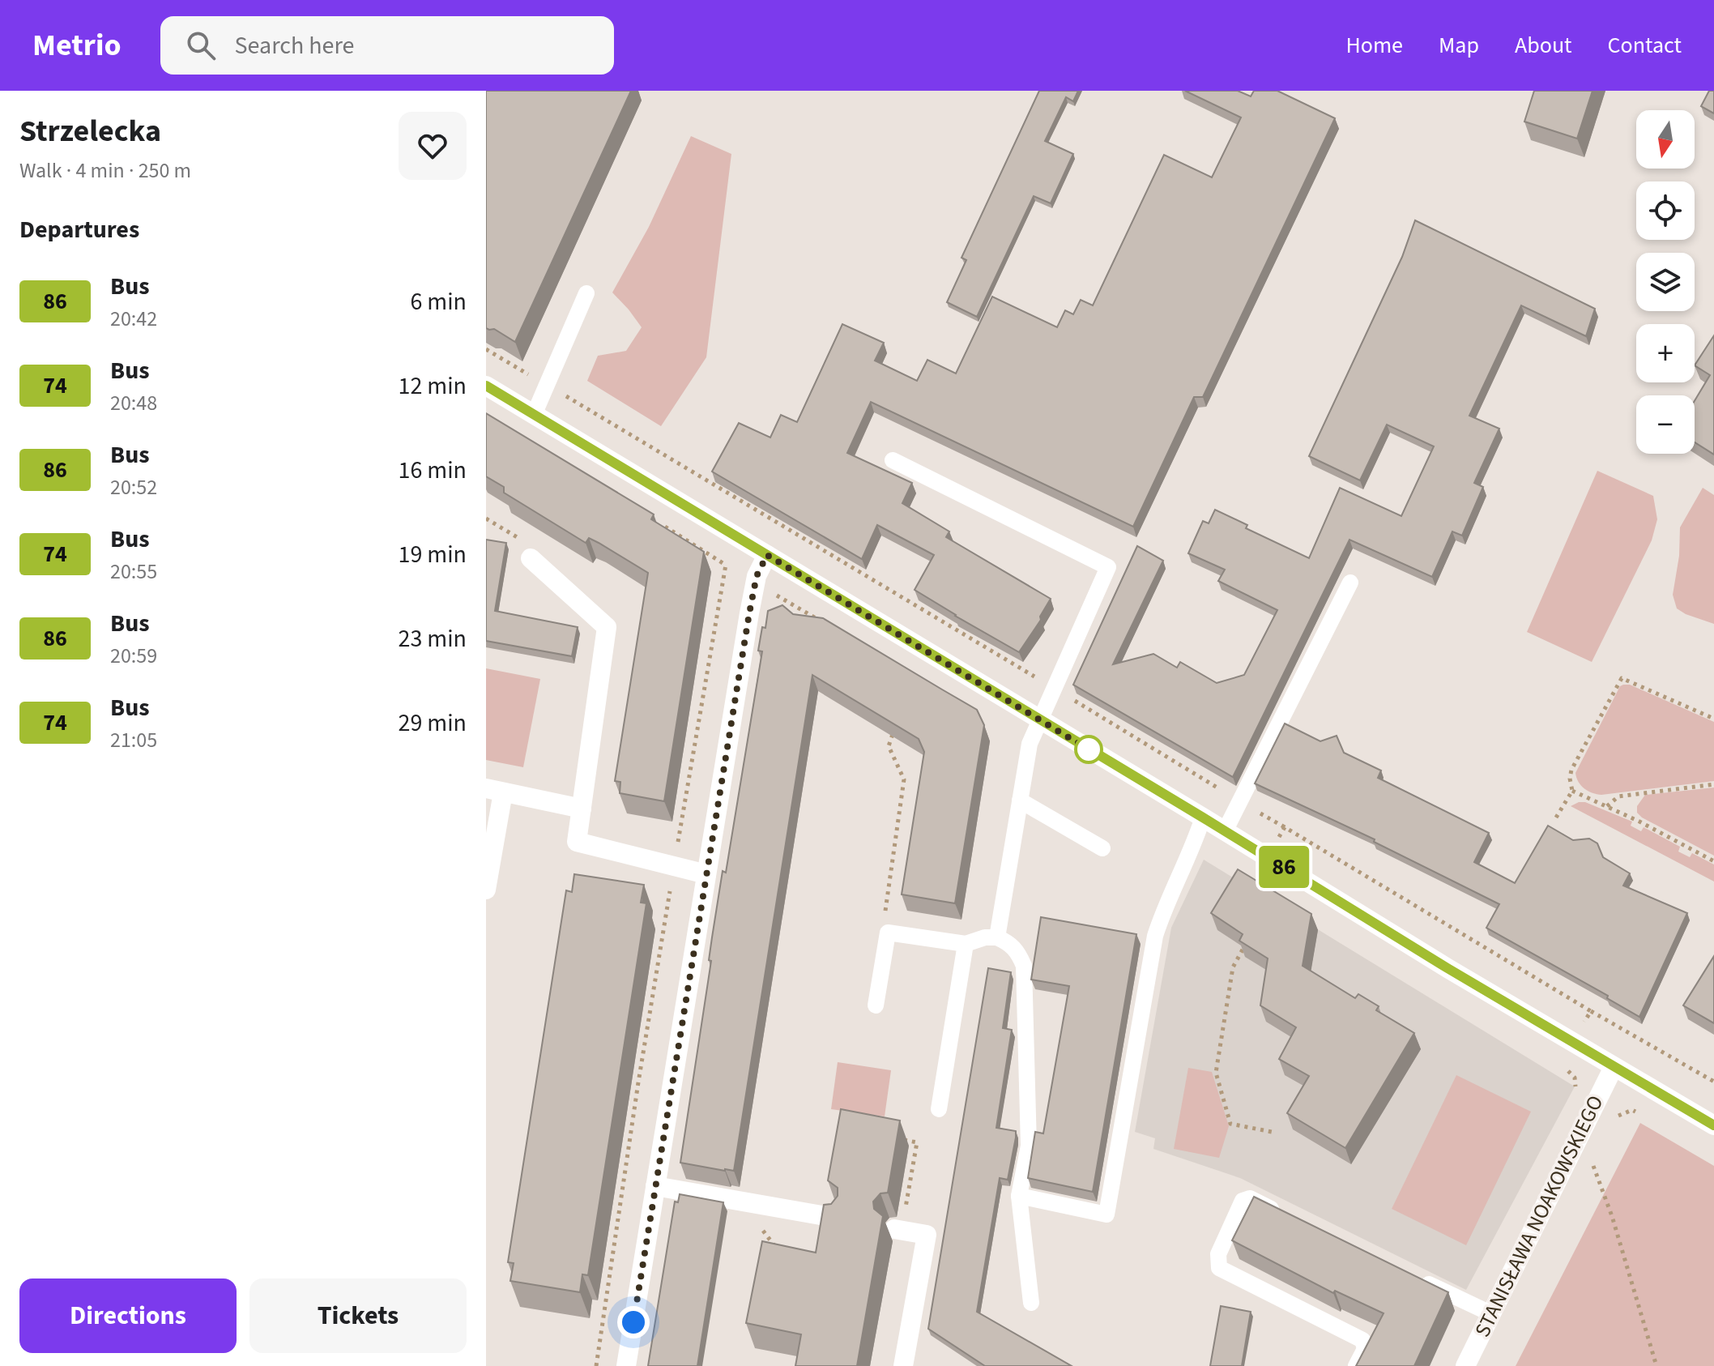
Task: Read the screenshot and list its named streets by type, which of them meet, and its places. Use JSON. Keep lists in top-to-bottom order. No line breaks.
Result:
{"streets":{"street":["STANISŁAWA NOAKOWSKIEGO"]},"lines":["bus line 86"],"north":"bottom","page":{"header":"Metrio","search":"Search here","nav":["Home","Map","About","Contact"],"heading":[["Strzelecka","Walk · 4 min · 250 m"],"Departures"],"on_map":"86","map_buttons":["+","−"],"list":[{"mark":"86","name":"Bus","note":"20:42","value":"6 min"},{"mark":"74","name":"Bus","note":"20:48","value":"12 min"},{"mark":"86","name":"Bus","note":"20:52","value":"16 min"},{"mark":"74","name":"Bus","note":"20:55","value":"19 min"},{"mark":"86","name":"Bus","note":"20:59","value":"23 min"},{"mark":"74","name":"Bus","note":"21:05","value":"29 min"}],"buttons":["Directions","Tickets"]}}
